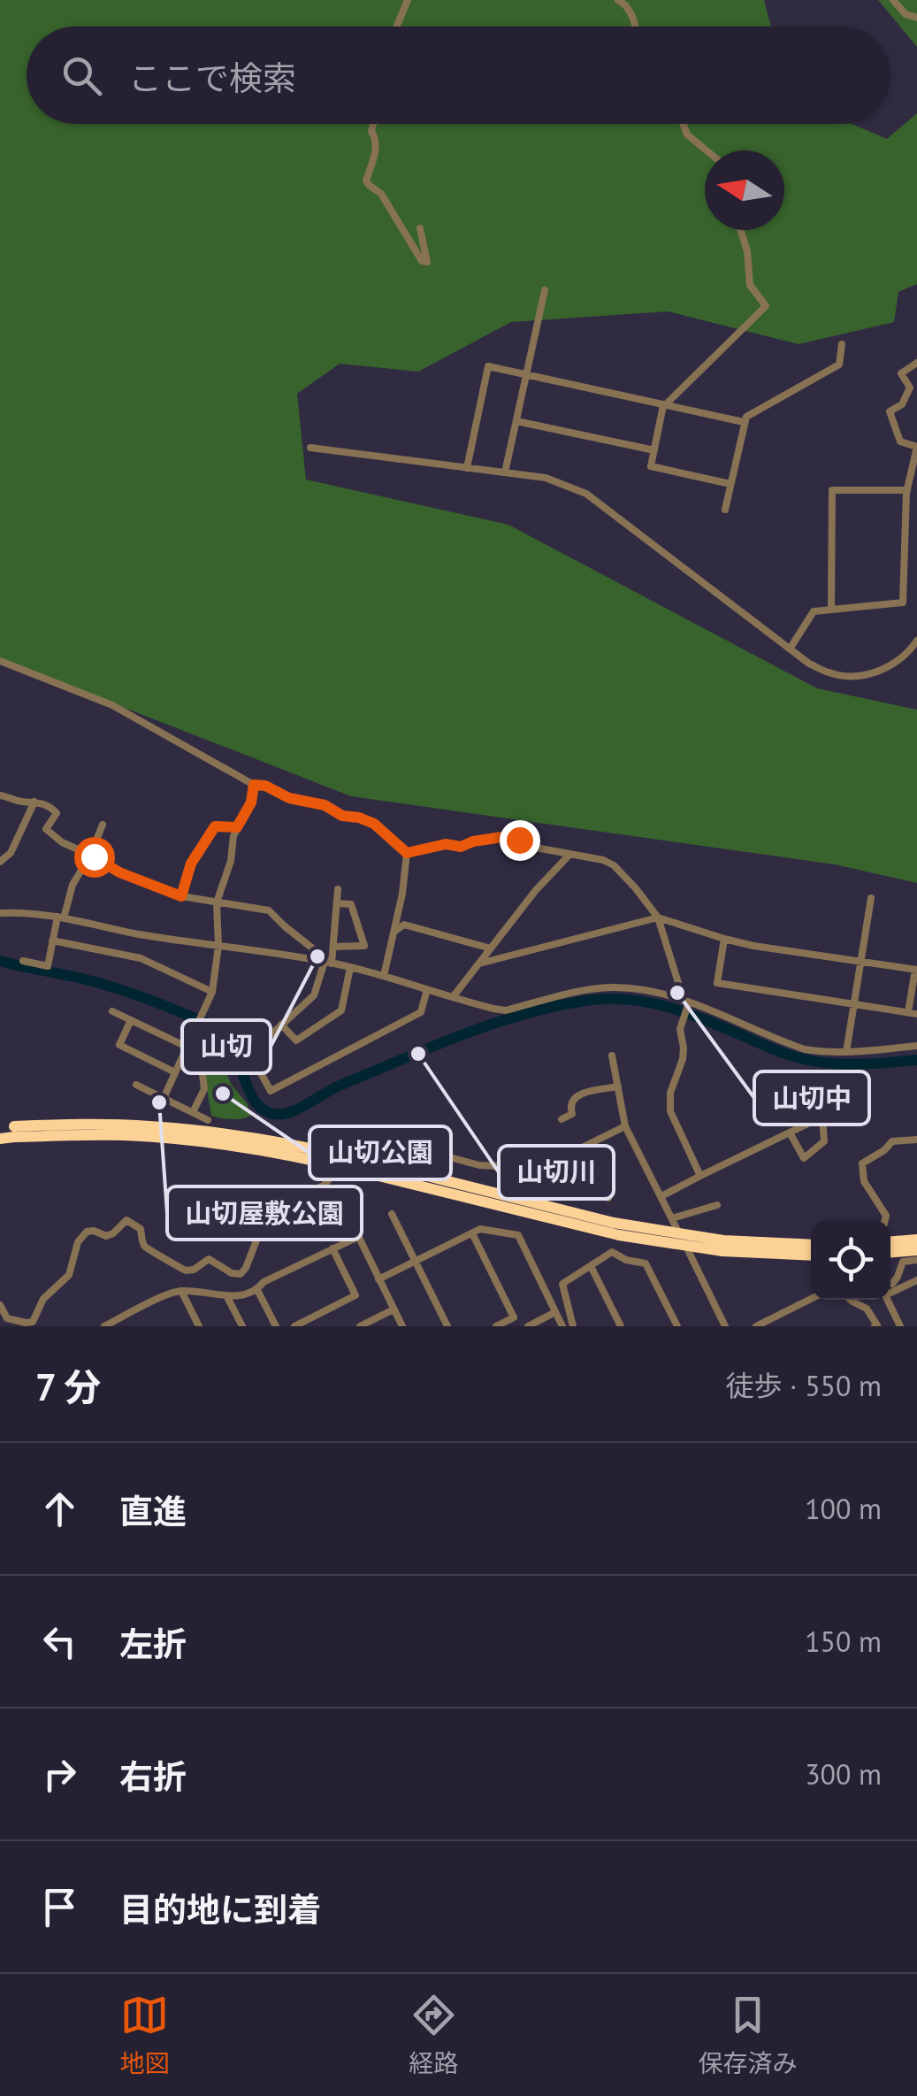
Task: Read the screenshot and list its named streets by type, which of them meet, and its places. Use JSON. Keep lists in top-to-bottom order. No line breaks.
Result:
{"places":["山切","山切中","山切川","山切公園","山切屋敷公園"],"north":"left","page":{"search":"ここで検索","heading":["7 分","徒歩 · 550 m"],"list":[["直進","100 m"],["左折","150 m"],["右折","300 m"],"目的地に到着"],"nav":["地図","経路","保存済み"]}}
